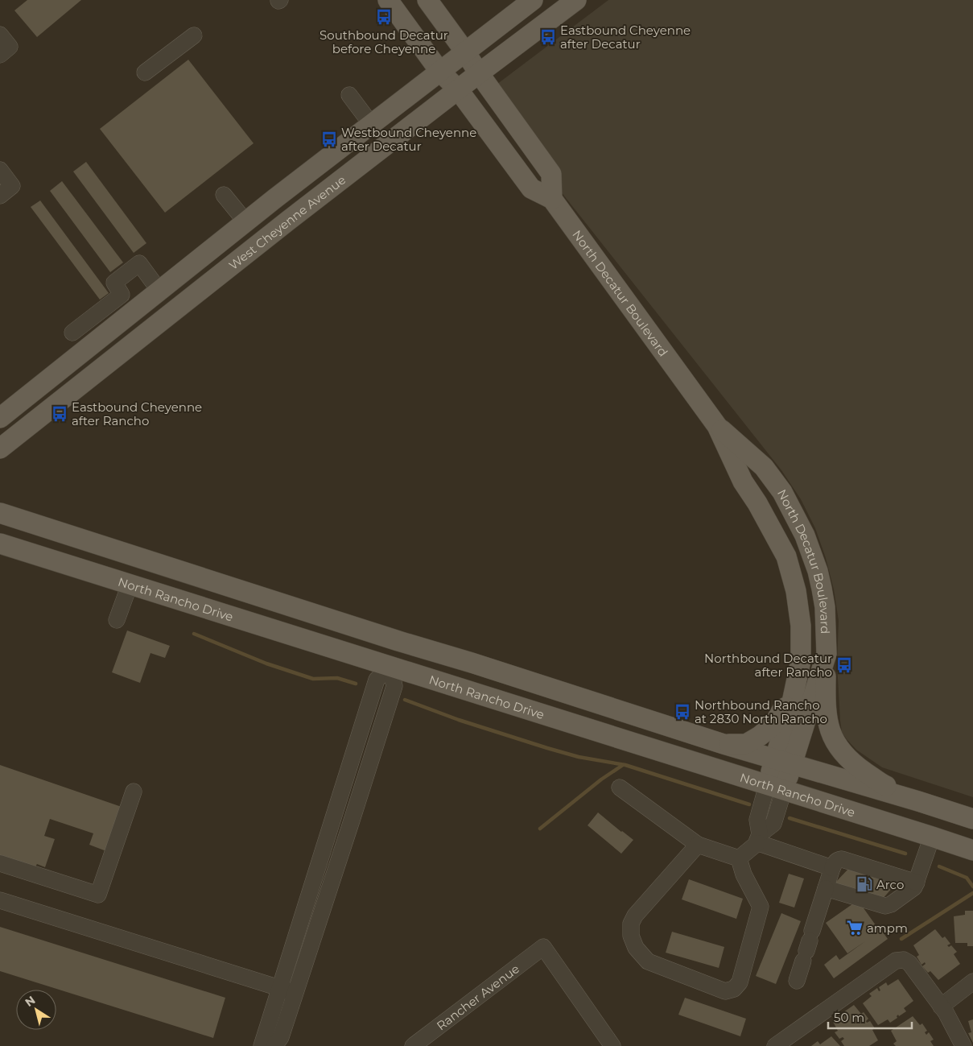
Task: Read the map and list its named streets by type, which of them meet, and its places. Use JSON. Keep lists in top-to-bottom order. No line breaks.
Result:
{"streets":{"main road":["West Cheyenne Avenue","North Decatur Boulevard","North Rancho Drive"],"street":["Rancher Avenue"]},"crossings":[["West Cheyenne Avenue","North Decatur Boulevard"],["North Decatur Boulevard","North Rancho Drive"]],"places":{"bus stop":["Southbound Decatur before Cheyenne","Eastbound Cheyenne after Decatur","Westbound Cheyenne after Decatur","Eastbound Cheyenne after Rancho","Northbound Decatur after Rancho","Northbound Rancho at 2830 North Rancho"],"fuel station":["Arco"],"supermarket":["ampm"]},"scale_bar":"50 m","north":"top left"}
